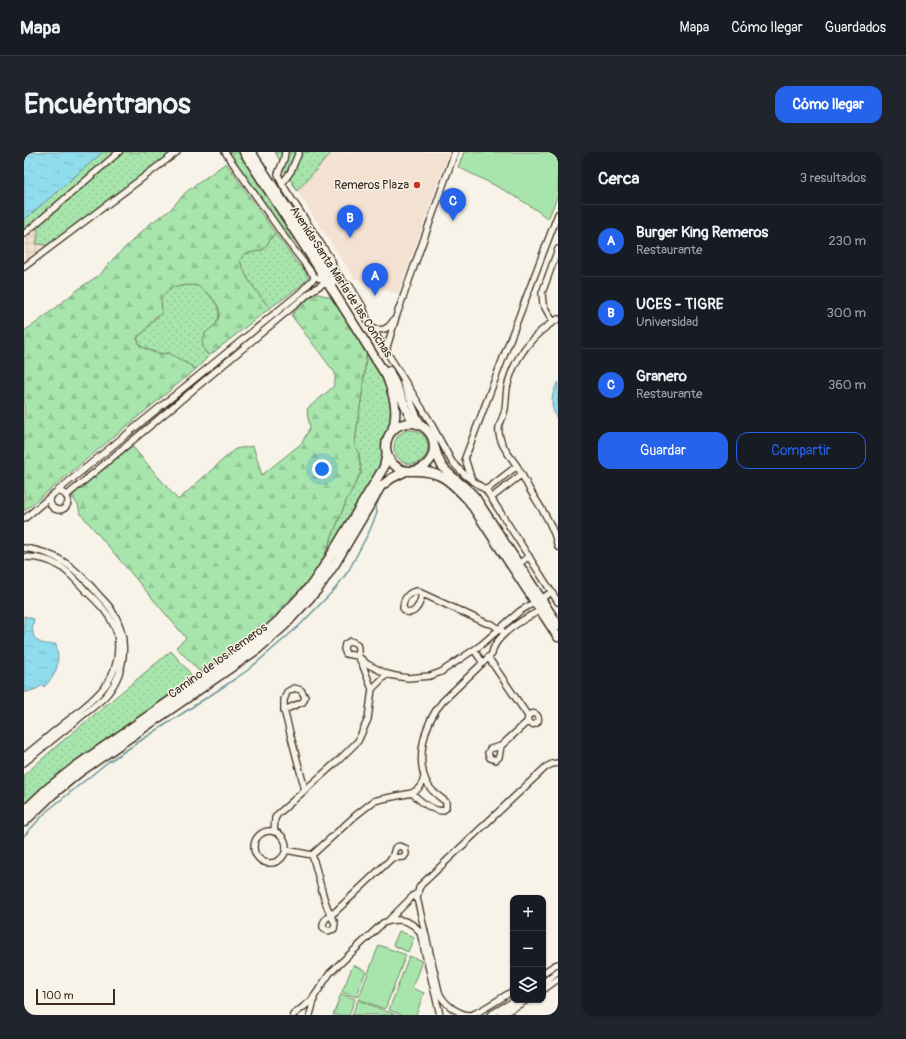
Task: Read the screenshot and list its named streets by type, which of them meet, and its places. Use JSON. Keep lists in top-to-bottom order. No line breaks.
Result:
{"streets":{"main road":["Avenida Santa María de las Conchas","Camino de los Remeros"]},"crossings":[["Avenida Santa María de las Conchas","Camino de los Remeros"]],"places":["Remeros Plaza"],"scale_bar":"100 m","page":{"header":"Mapa","nav":["Mapa","Cómo llegar","Guardados"],"buttons":["Cómo llegar",["Guardar","Compartir"]],"title":"Encuéntranos","heading":["Cerca","3 resultados"],"pins":["C","B","A"],"list":[{"mark":"A","name":"Burger King Remeros","note":"Restaurante","value":"230 m"},{"mark":"B","name":"UCES - TIGRE","note":"Universidad","value":"300 m"},{"mark":"C","name":"Granero","note":"Restaurante","value":"360 m"}],"map_buttons":["+","−"],"scale":"100 m"}}
